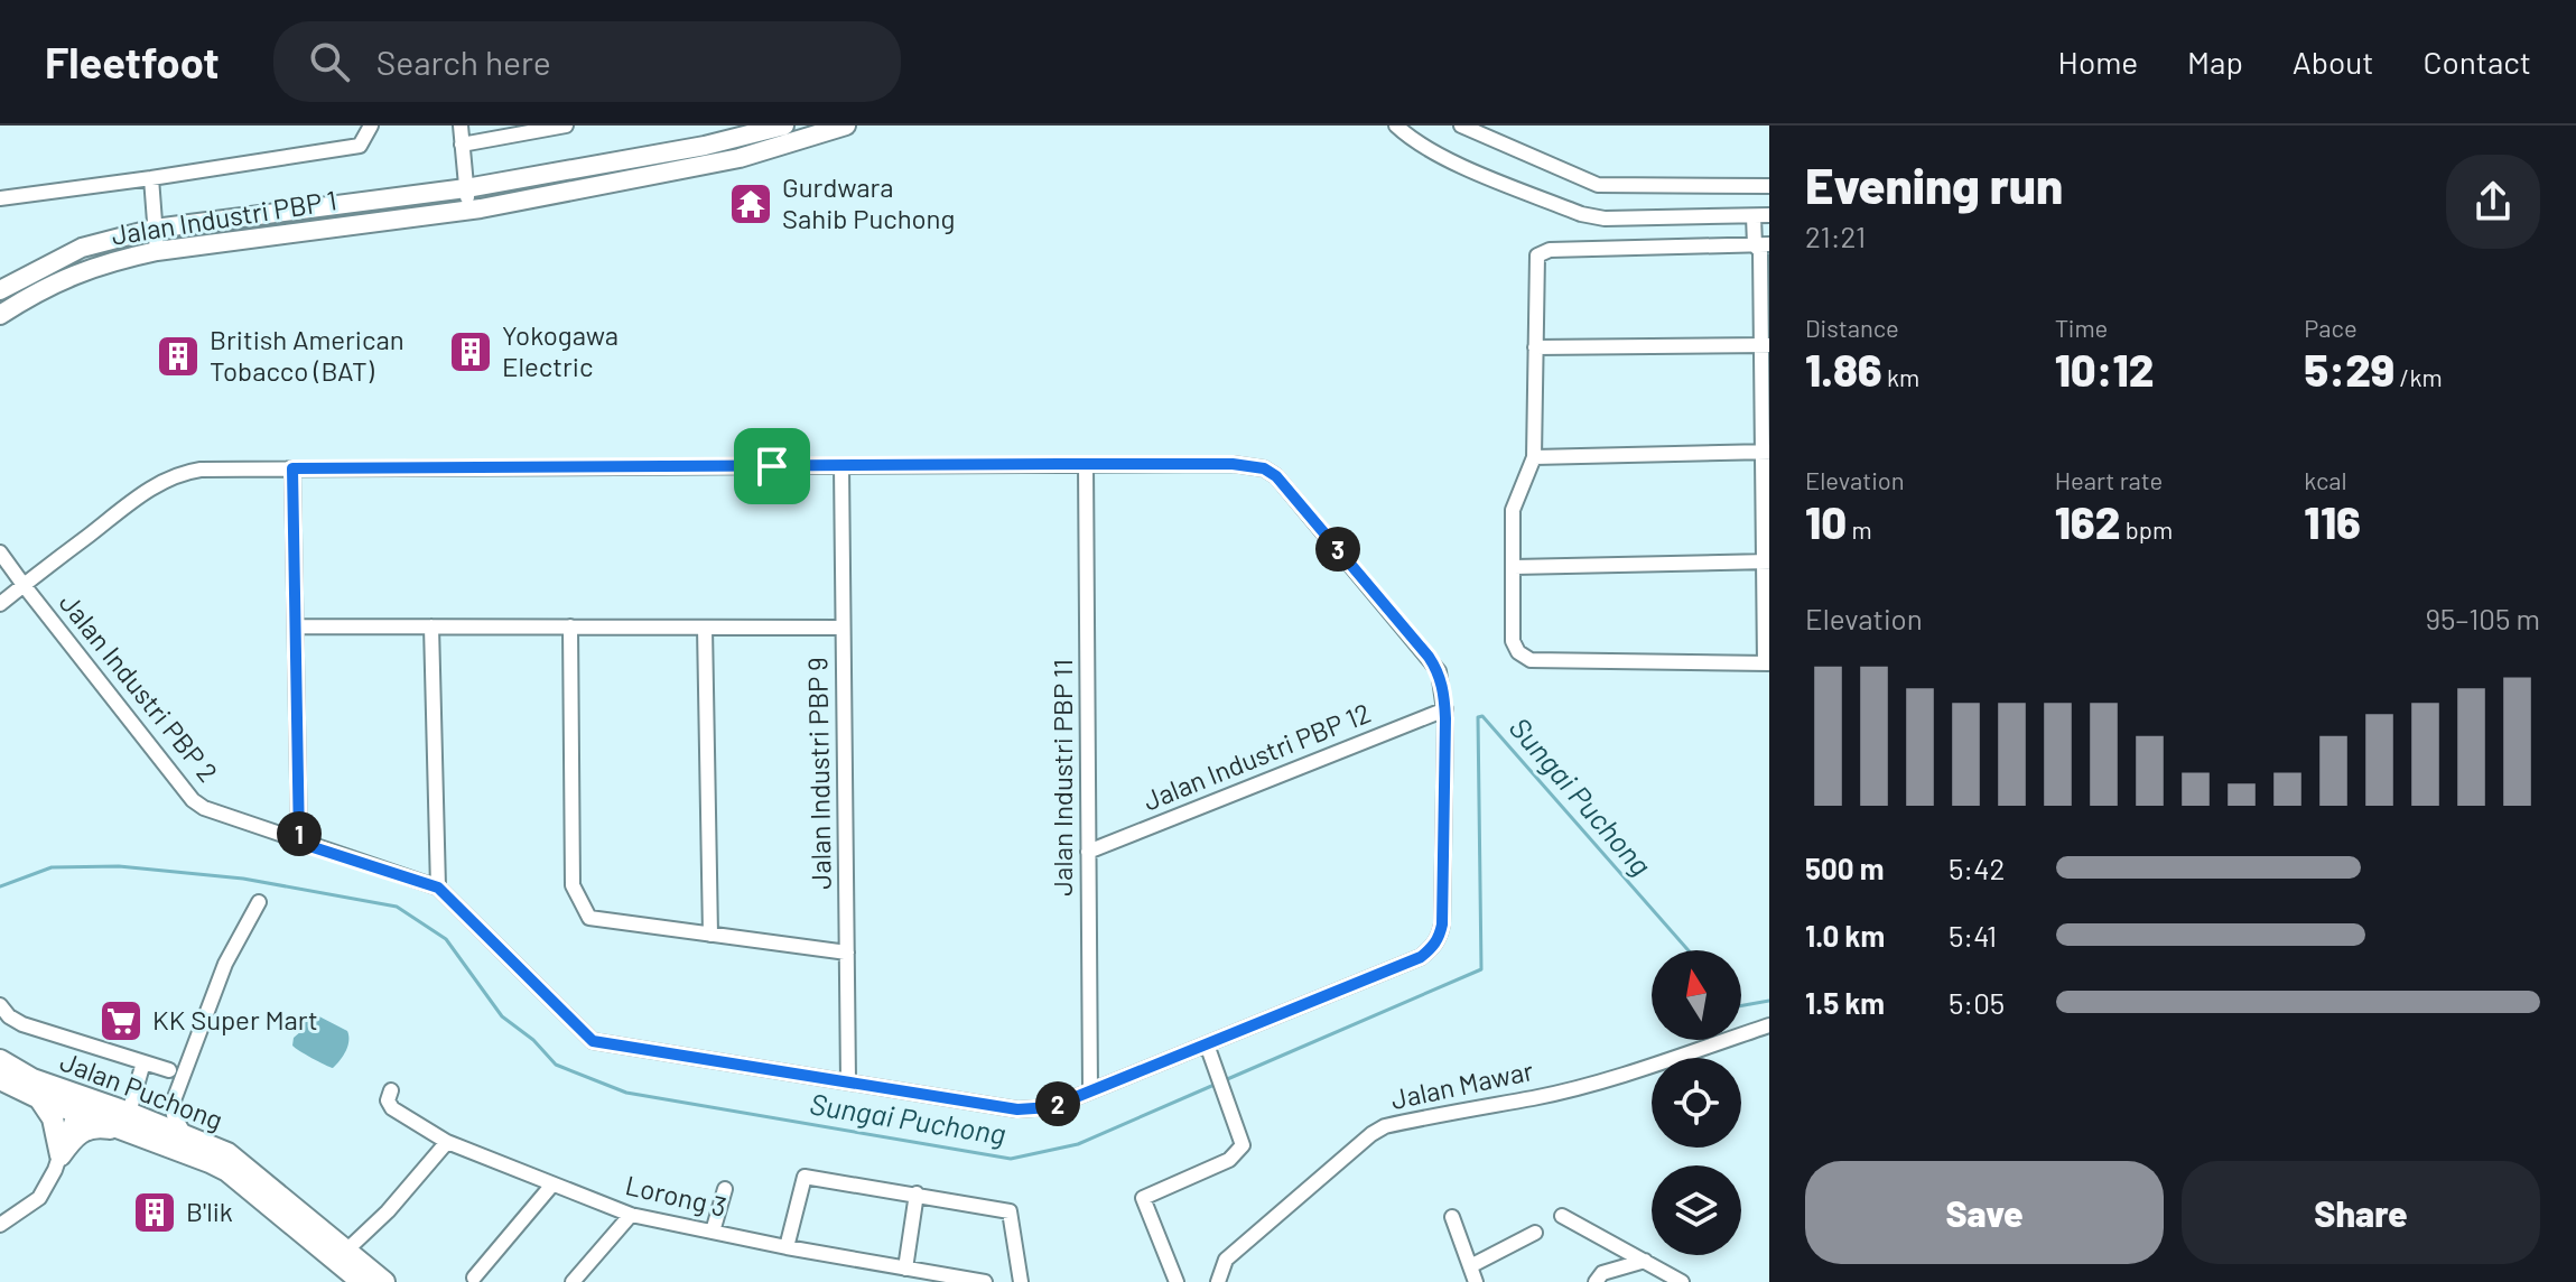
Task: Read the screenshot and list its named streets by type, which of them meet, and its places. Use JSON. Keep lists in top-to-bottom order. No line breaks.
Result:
{"streets":{"main road":["Jalan Industri PBP 1","Jalan Puchong"],"street":["Jalan Industri PBP 2","Jalan Industri PBP 12","Jalan Industri PBP 9","Jalan Industri PBP 11","Jalan Mawar","Lorong 3"]},"crossings":[["Jalan Industri PBP 2","Jalan Industri PBP 12"],["Jalan Industri PBP 2","Jalan Industri PBP 9"],["Jalan Industri PBP 2","Jalan Industri PBP 11"],["Jalan Industri PBP 12","Jalan Industri PBP 11"]],"water":["Sungai Puchong"],"places":{"temple":["Gurdwara Sahib Puchong"],"building":["Yokogawa Electric","British American Tobacco (BAT)","B'lik"],"supermarket":["KK Super Mart"]},"north":"top","page":{"header":"Fleetfoot","search":"Search here","nav":["Home","Map","About","Contact"],"heading":["Evening run","21:21"],"stats":[["Distance","1.86 km"],["Time","10:12"],["Pace","5:29 /km"],["Elevation","10 m"],["Heart rate","162 bpm"],["kcal","116"]],"pins":["3","1","2"],"chart":["Elevation","95–105 m"],"list":[{"name":"500 m","note":"5:42"},{"name":"1.0 km","note":"5:41"},{"name":"1.5 km","note":"5:05"}],"buttons":["Save","Share"]}}
